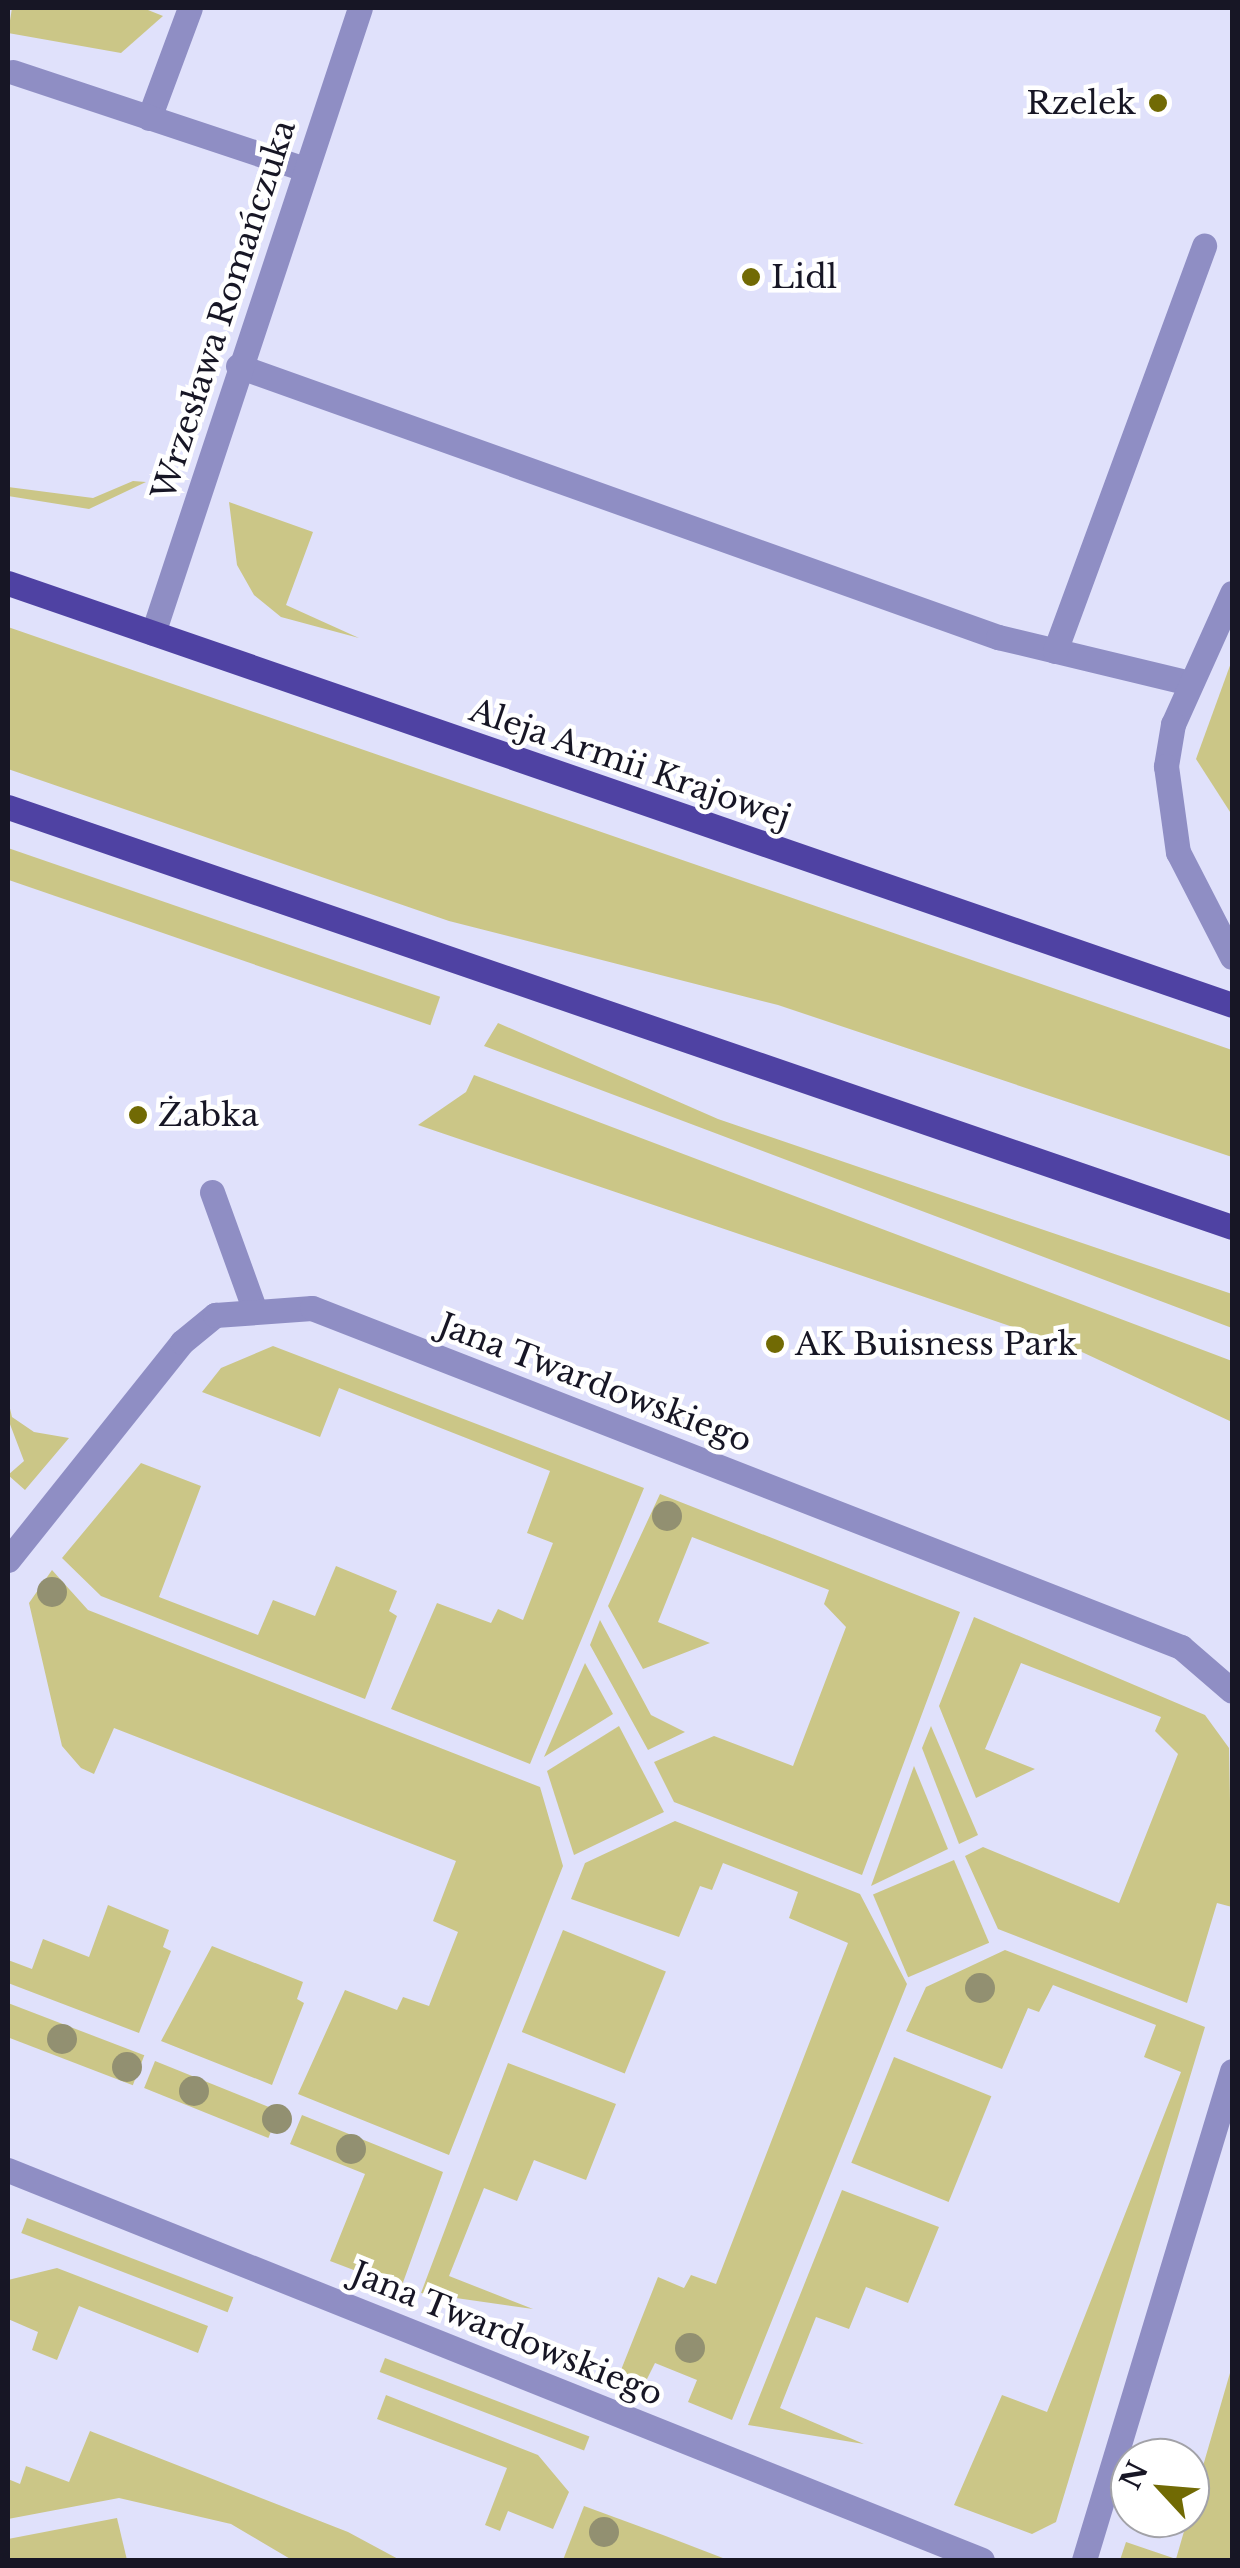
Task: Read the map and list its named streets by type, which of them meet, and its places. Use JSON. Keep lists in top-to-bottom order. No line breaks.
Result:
{"streets":{"main road":["Aleja Armii Krajowej"],"street":["Wrzesława Romańczuka","Jana Twardowskiego"]},"crossings":[["Wrzesława Romańczuka","Aleja Armii Krajowej"]],"places":["Rzelek","Lidl","Żabka","AK Buisness Park"],"north":"top left"}
